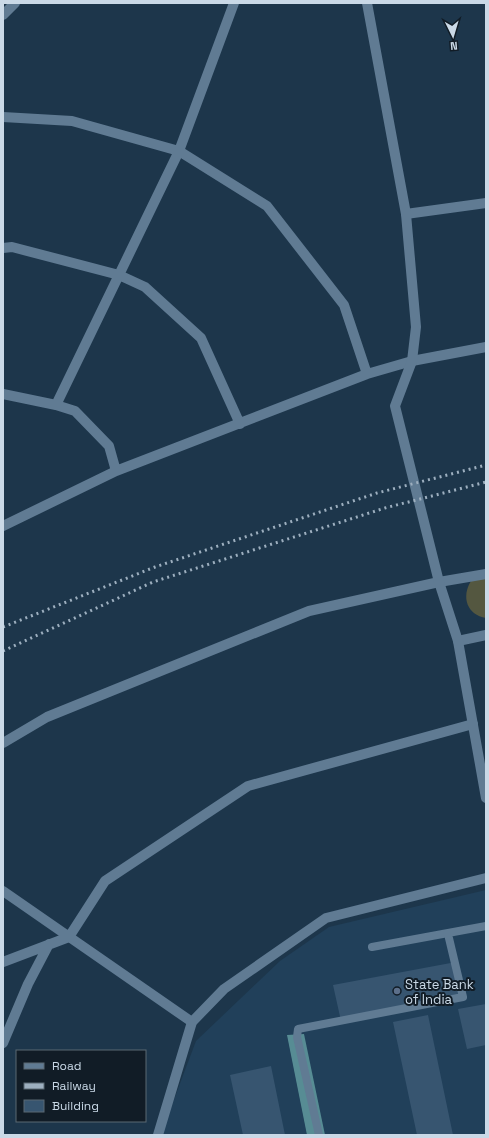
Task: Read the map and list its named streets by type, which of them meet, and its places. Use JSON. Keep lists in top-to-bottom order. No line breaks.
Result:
{"places":["State Bank of India"],"legend":["Road","Railway","Building"],"north":"bottom"}
